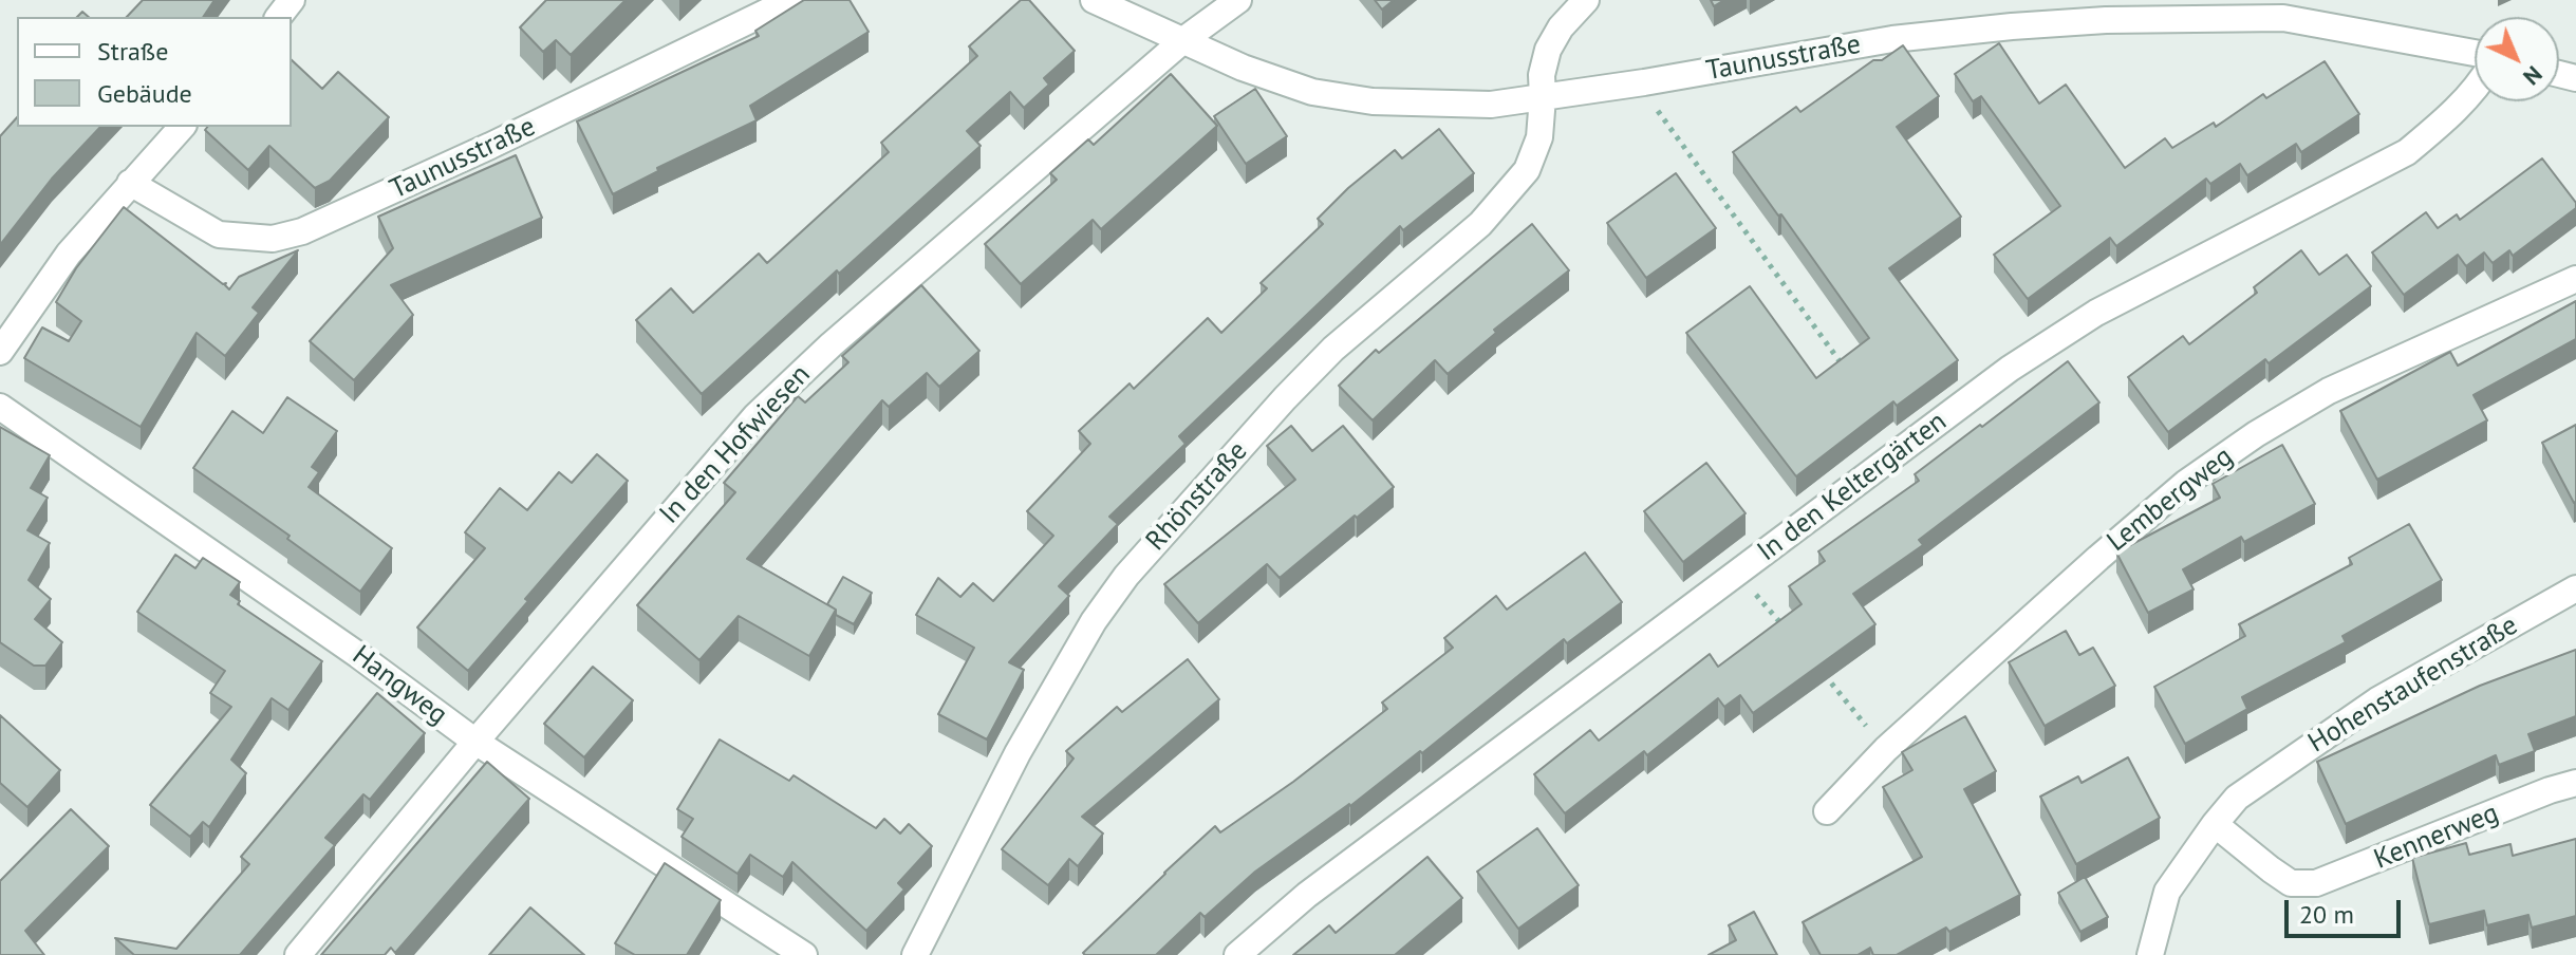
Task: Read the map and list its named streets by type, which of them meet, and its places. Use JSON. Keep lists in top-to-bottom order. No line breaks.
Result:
{"streets":{"street":["Taunusstraße","In den Hofwiesen","In den Keltergärten","Rhönstraße","Lembergweg","Hohenstaufenstraße","Hangweg","Kennerweg"]},"crossings":[["Taunusstraße","In den Hofwiesen"],["Taunusstraße","Rhönstraße"],["In den Hofwiesen","Hangweg"],["Hohenstaufenstraße","Kennerweg"]],"legend":["Straße","Gebäude"],"scale_bar":"20 m","north":"bottom right"}
